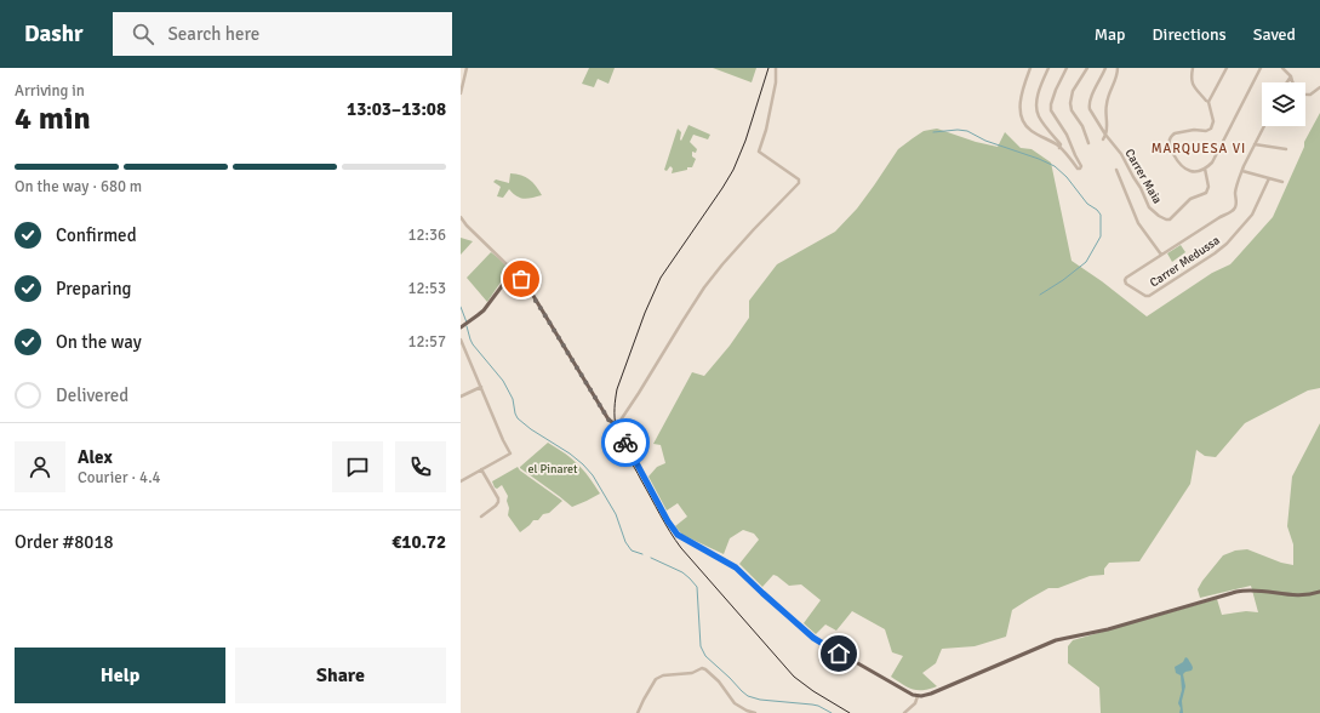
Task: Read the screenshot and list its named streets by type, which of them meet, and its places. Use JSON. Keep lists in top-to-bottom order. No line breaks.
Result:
{"streets":{"street":["Carrer Maia","Carrer Medussa"]},"districts":["MARQUESA VI"],"parks":["el Pinaret"],"page":{"header":"Dashr","search":"Search here","nav":["Map","Directions","Saved"],"heading":["4 min","Arriving in","13:03–13:08"],"panel":["Alex","Courier · 4.4","Order #8018","€10.72"],"bar":"On the way · 680 m","list":[["Confirmed","12:36"],["Preparing","12:53"],["On the way","12:57"],"Delivered"],"buttons":["Help","Share"]}}
